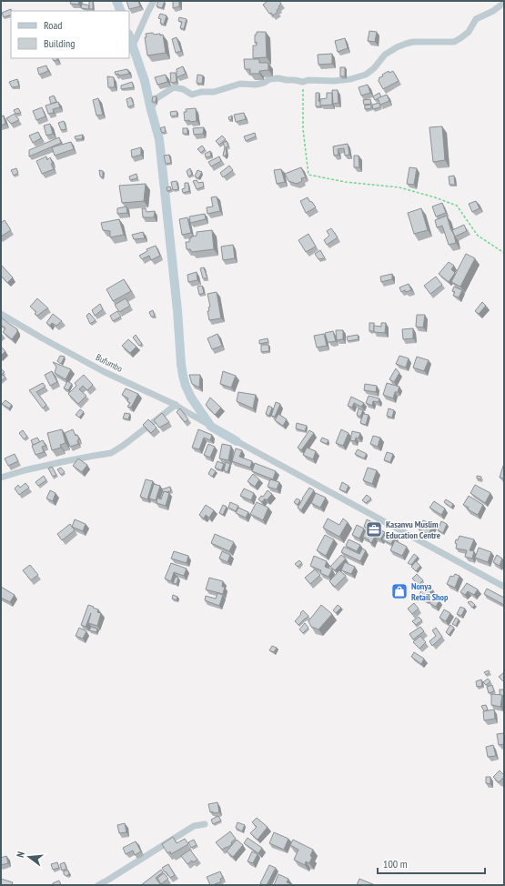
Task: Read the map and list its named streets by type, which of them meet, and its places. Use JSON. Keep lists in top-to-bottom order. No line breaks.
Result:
{"streets":{"street":["Bufumbo"]},"places":{"office":["Kasanvu Muslim Education Centre"],"shop":["Nonya Retail Shop"]},"legend":["Road","Building"],"scale_bar":"100 m","north":"left"}
